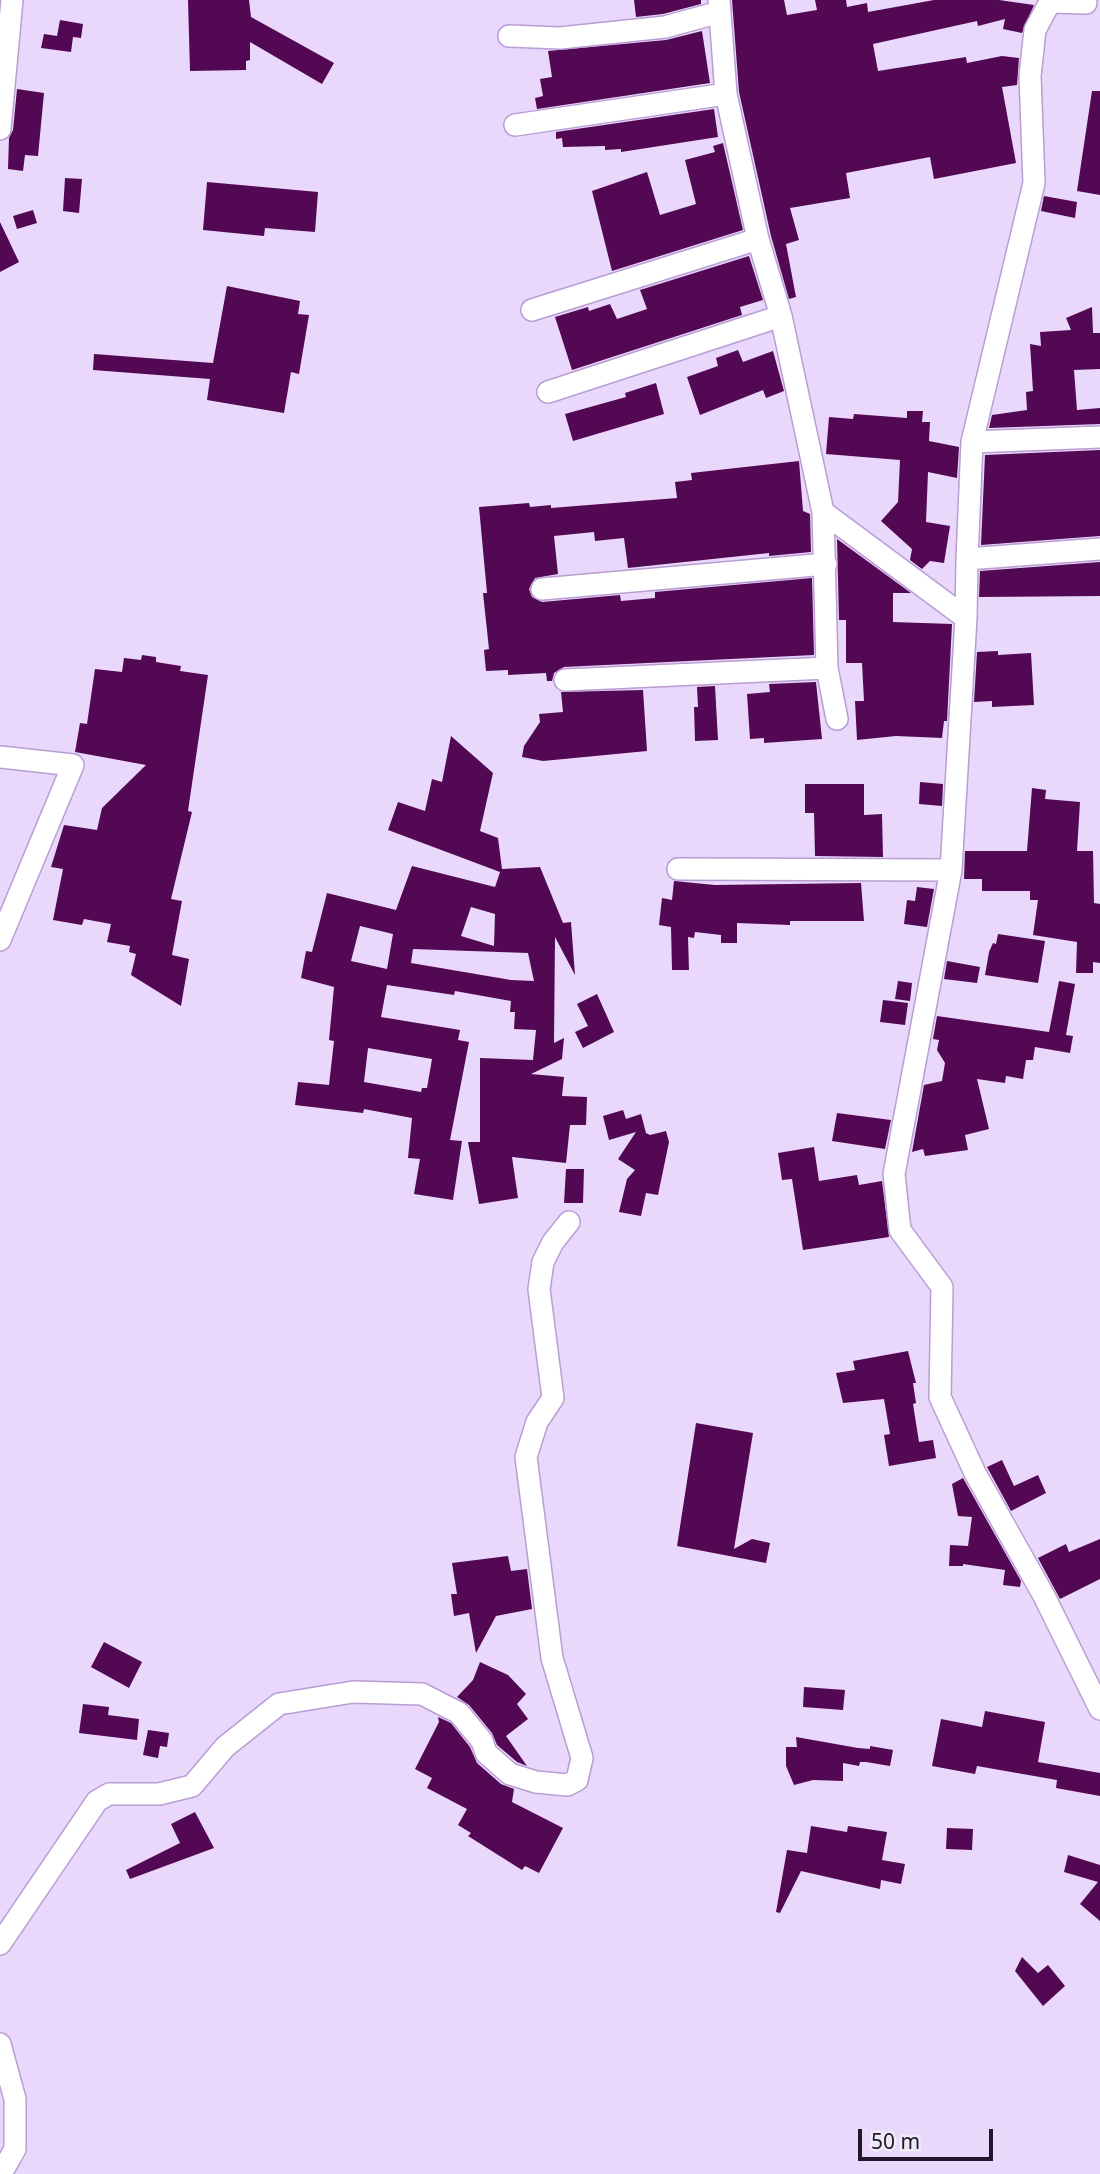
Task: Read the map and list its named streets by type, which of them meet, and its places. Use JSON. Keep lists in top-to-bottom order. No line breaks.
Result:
{"scale_bar":"50 m"}
